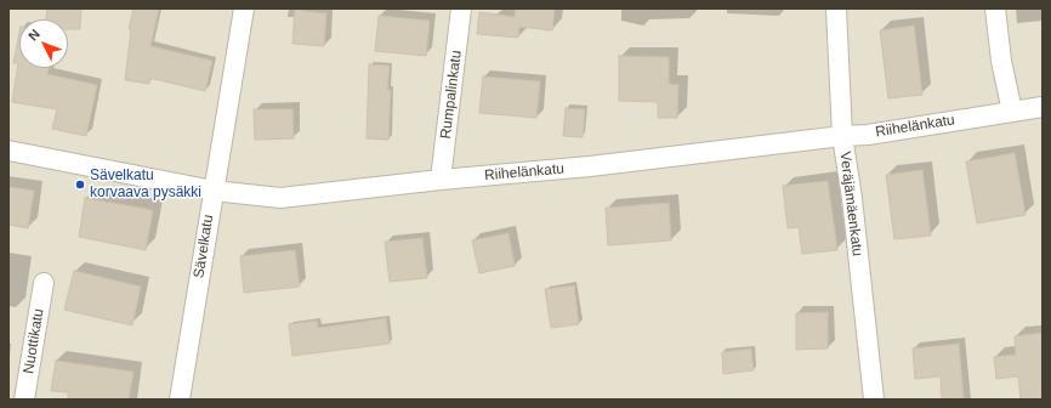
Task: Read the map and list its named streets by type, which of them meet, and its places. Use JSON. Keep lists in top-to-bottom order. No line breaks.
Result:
{"streets":{"street":["Rumpalinkatu","Riihelänkatu","Veräjämäenkatu","Sävelkatu","Nuottikatu"]},"crossings":[["Rumpalinkatu","Riihelänkatu"],["Riihelänkatu","Veräjämäenkatu"],["Riihelänkatu","Sävelkatu"]],"places":["Sävelkatu korvaava pysäkki"],"north":"top left"}
